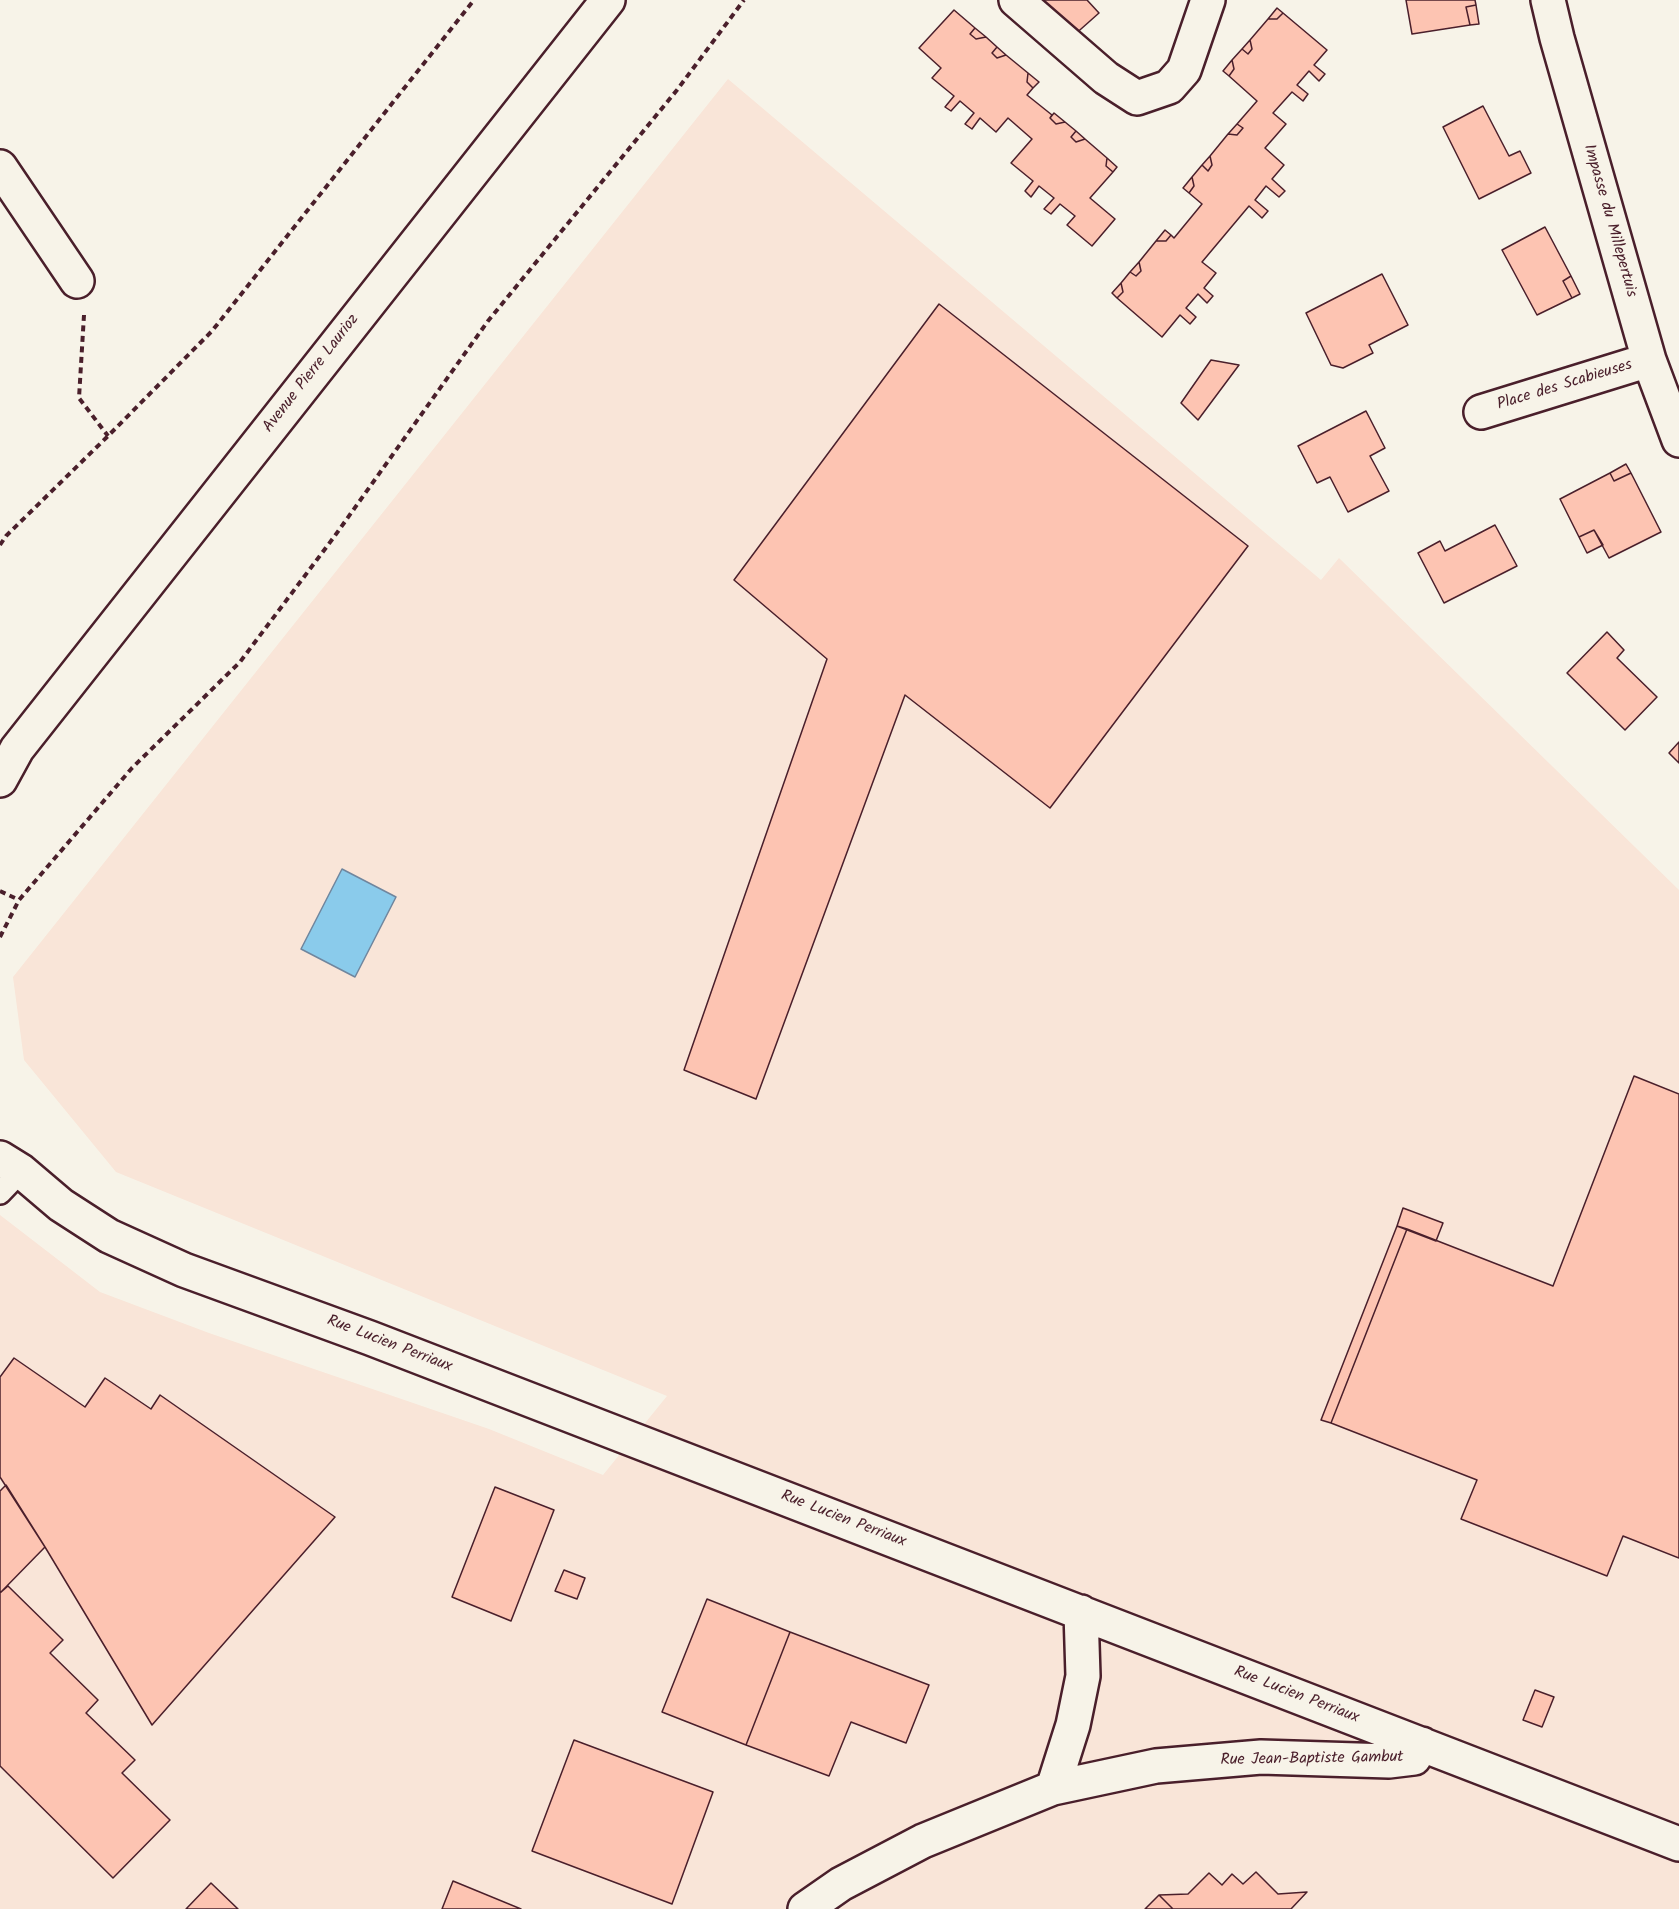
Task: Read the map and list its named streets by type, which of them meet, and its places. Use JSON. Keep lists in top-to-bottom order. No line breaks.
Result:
{"streets":{"street":["Impasse du Millepertuis","Avenue Pierre Laurioz","Place des Scabieuses","Rue Lucien Perriaux","Rue Jean-Baptiste Gambut"]},"crossings":[["Impasse du Millepertuis","Place des Scabieuses"],["Rue Lucien Perriaux","Rue Jean-Baptiste Gambut"]]}
